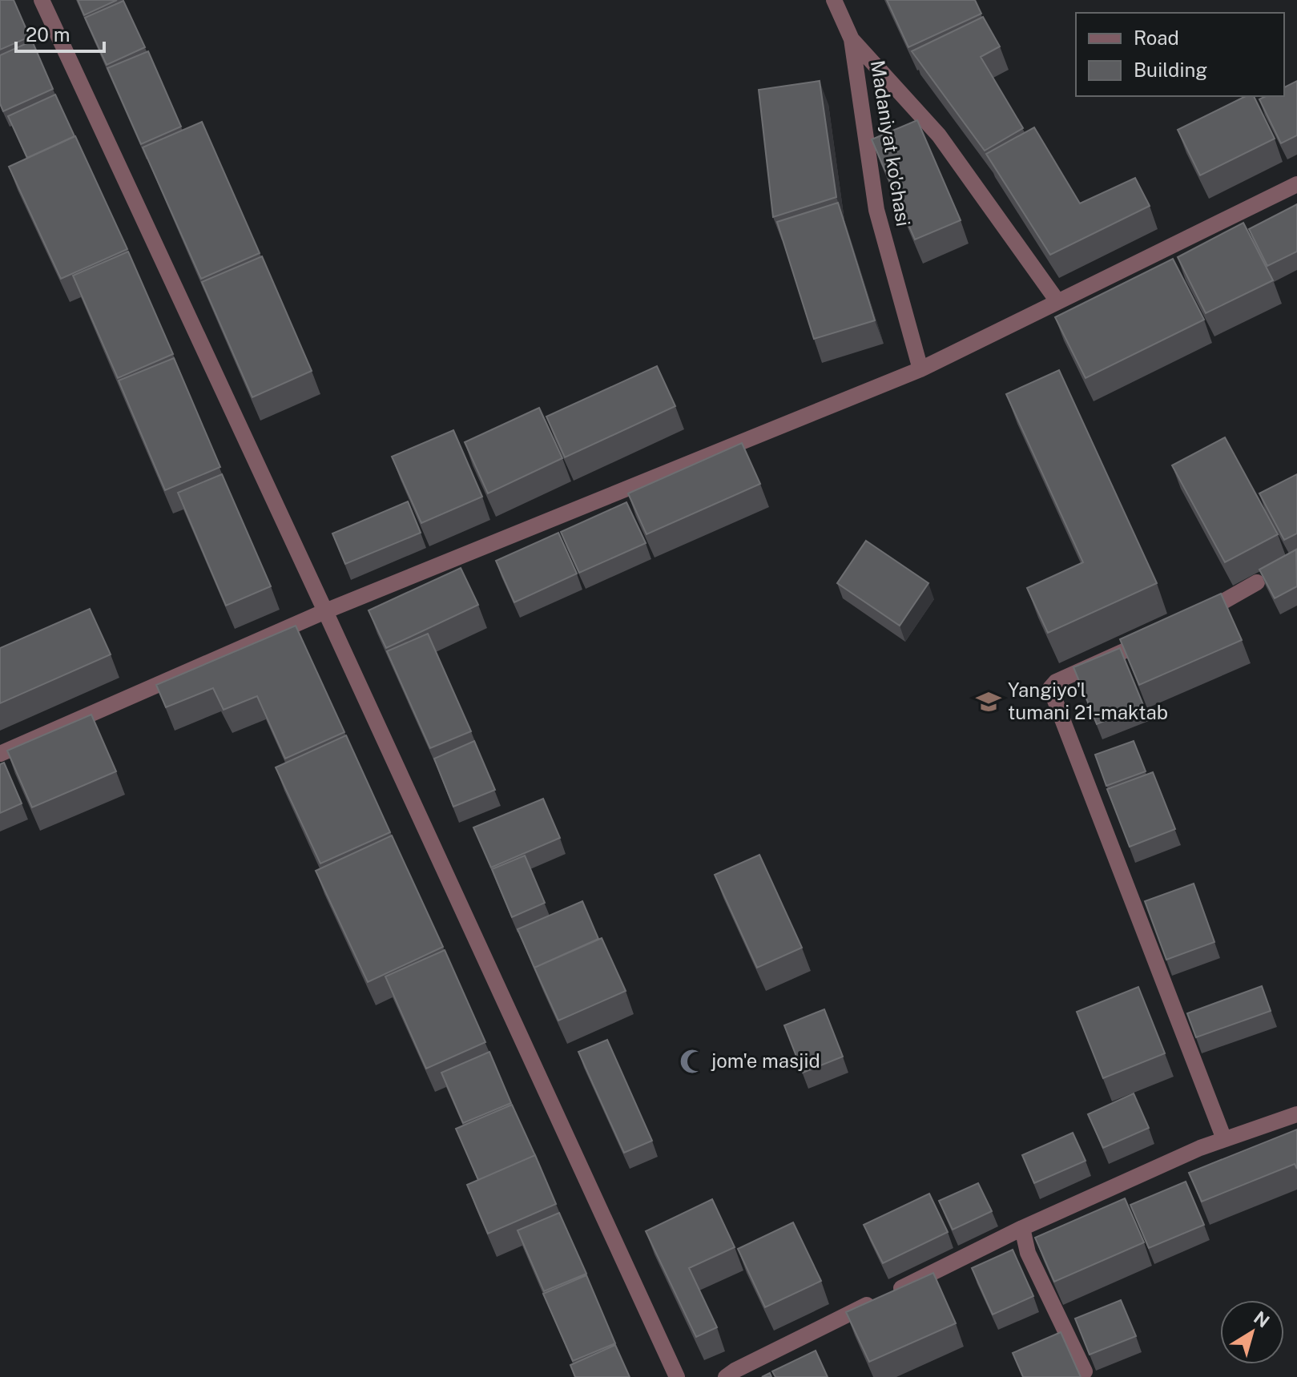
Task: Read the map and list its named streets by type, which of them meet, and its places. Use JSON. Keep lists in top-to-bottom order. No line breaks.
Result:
{"streets":{"street":["Madaniyat ko'chasi"]},"places":{"school or university":["Yangiyo'l tumani 21-maktab"],"mosque":["jom'e masjid"]},"legend":["Road","Building"],"scale_bar":"20 m","north":"top right"}
